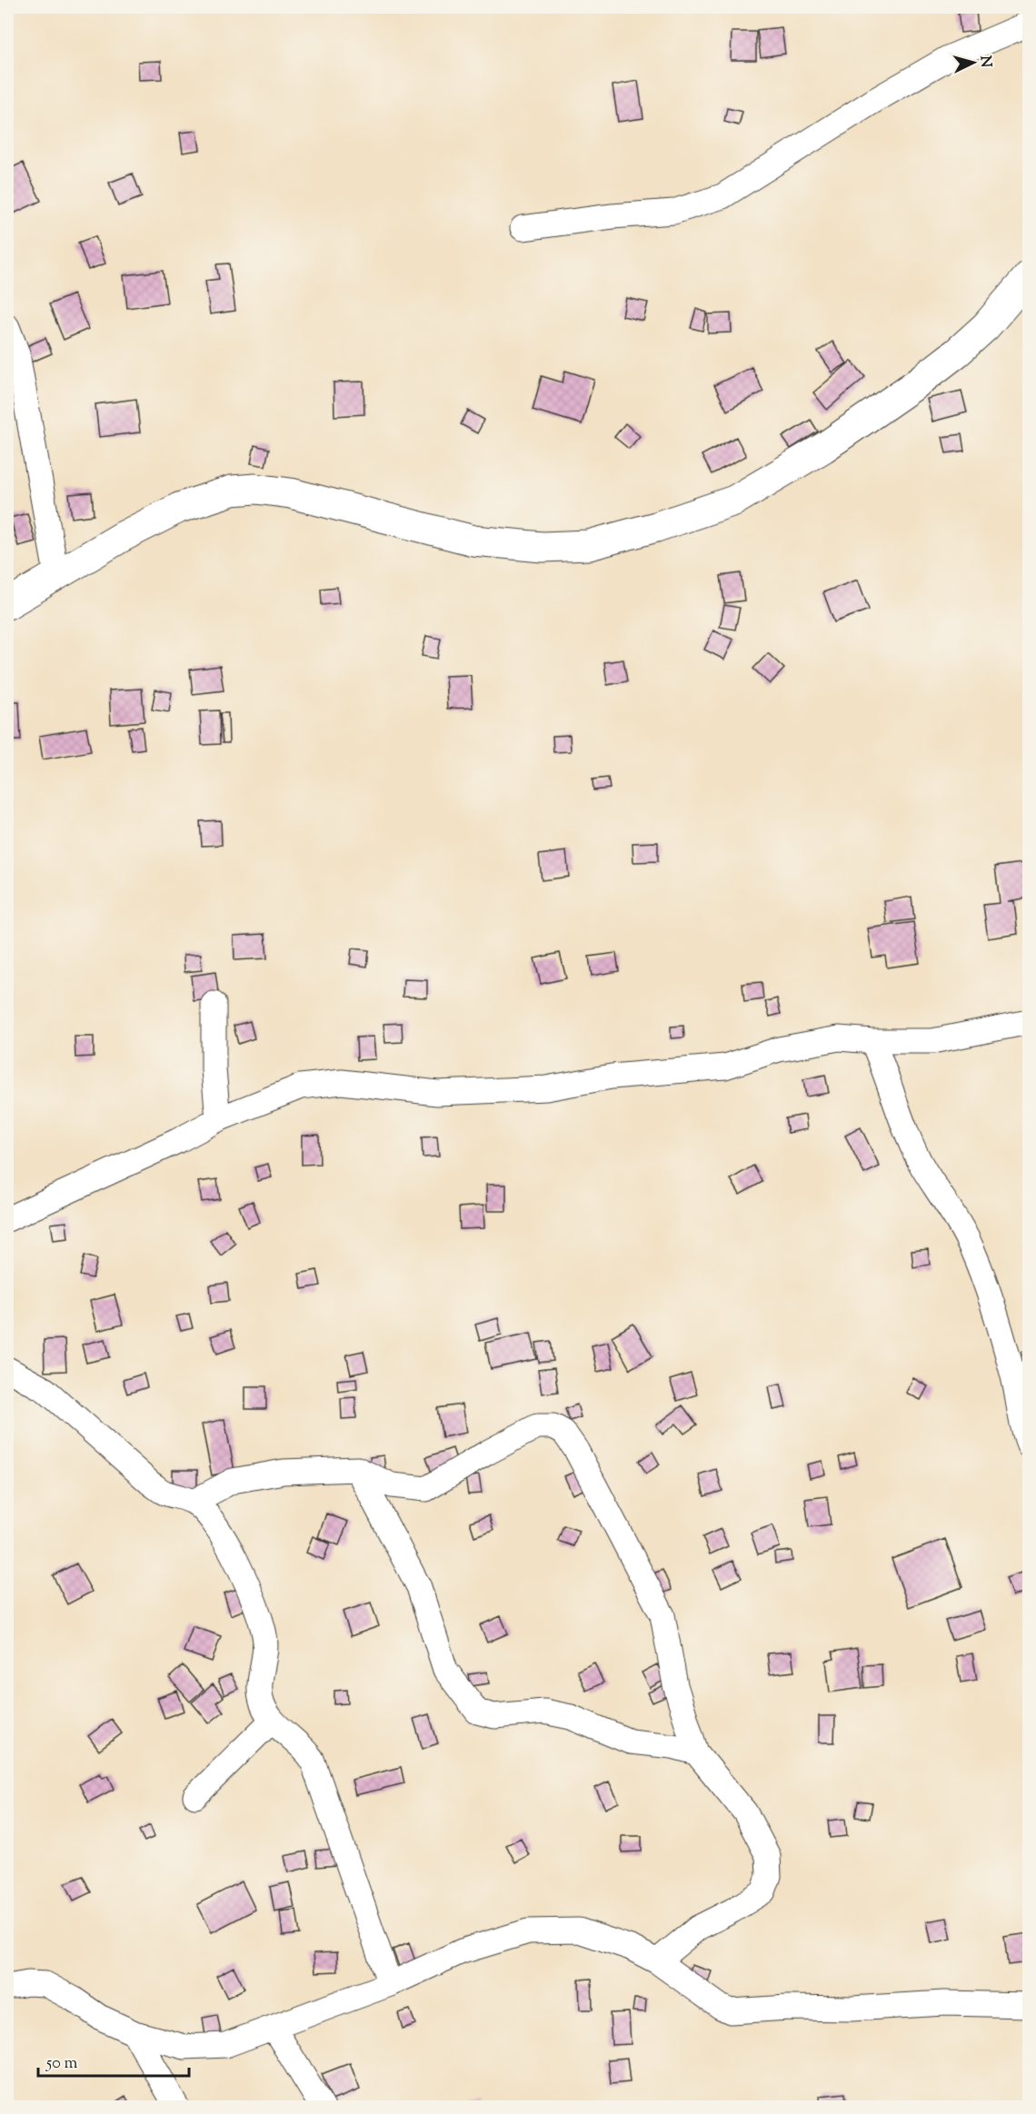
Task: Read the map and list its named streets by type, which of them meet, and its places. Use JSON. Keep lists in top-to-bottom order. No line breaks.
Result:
{"scale_bar":"50 m","north":"right"}
